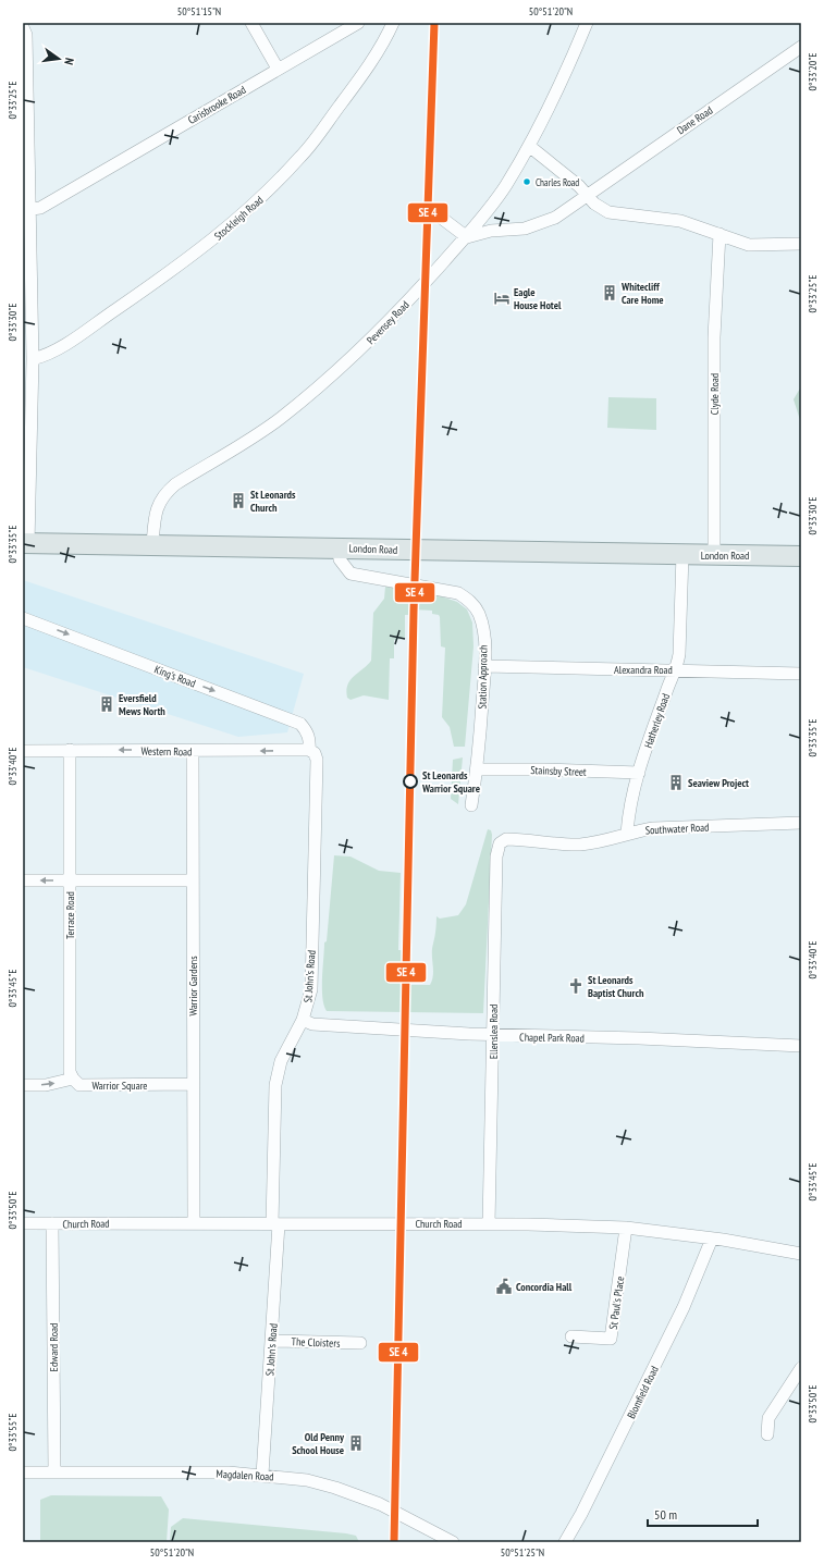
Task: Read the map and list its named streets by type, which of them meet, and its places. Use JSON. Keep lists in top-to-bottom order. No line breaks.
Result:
{"streets":{"main road":["London Road"],"street":["Carisbrooke Road","Dane Road","Stockleigh Road","Pevensey Road","Clyde Road","Alexandra Road","King's Road","Station Approach","Hatherley Road","Western Road","Stainsby Street","Southwater Road","Terrace Road","St John's Road","Warrior Gardens","Ellenslea Road","Chapel Park Road","Warrior Square","Church Road","St Paul's Place","The Cloisters","Edward Road","Blomfield Road","Magdalen Road"]},"crossings":[["Pevensey Road","London Road"],["Clyde Road","London Road"],["London Road","Station Approach"],["London Road","Hatherley Road"],["Alexandra Road","Station Approach"],["Alexandra Road","Hatherley Road"],["King's Road","Western Road"],["King's Road","St John's Road"],["Station Approach","Stainsby Street"],["Hatherley Road","Stainsby Street"],["Hatherley Road","Southwater Road"],["Western Road","Terrace Road"],["Western Road","St John's Road"],["Western Road","Warrior Gardens"],["Southwater Road","Ellenslea Road"],["Terrace Road","Warrior Square"],["St John's Road","Chapel Park Road"],["St John's Road","Church Road"],["St John's Road","The Cloisters"],["St John's Road","Magdalen Road"],["Warrior Gardens","Warrior Square"],["Warrior Gardens","Church Road"],["Ellenslea Road","Chapel Park Road"],["Ellenslea Road","Church Road"],["Church Road","St Paul's Place"],["Church Road","Edward Road"],["Church Road","Blomfield Road"],["Edward Road","Magdalen Road"]],"one_way":["King's Road","Western Road"],"places":{"other":["Charles Road","St Leonards Warrior Square"],"building":["Whitecliff Care Home","St Leonards Church","Eversfield Mews North","Seaview Project","Old Penny School House"],"hotel":["Eagle House Hotel"],"church":["St Leonards Baptist Church"],"public building":["Concordia Hall"]},"scale_bar":"50 m","north":"right","coordinates":["50°51'15\"N","50°51'20\"N","0°33'20\"E","0°33'25\"E","0°33'30\"E","0°33'35\"E","0°33'40\"E","0°33'45\"E","0°33'50\"E","0°33'55\"E","50°51'25\"N"]}
